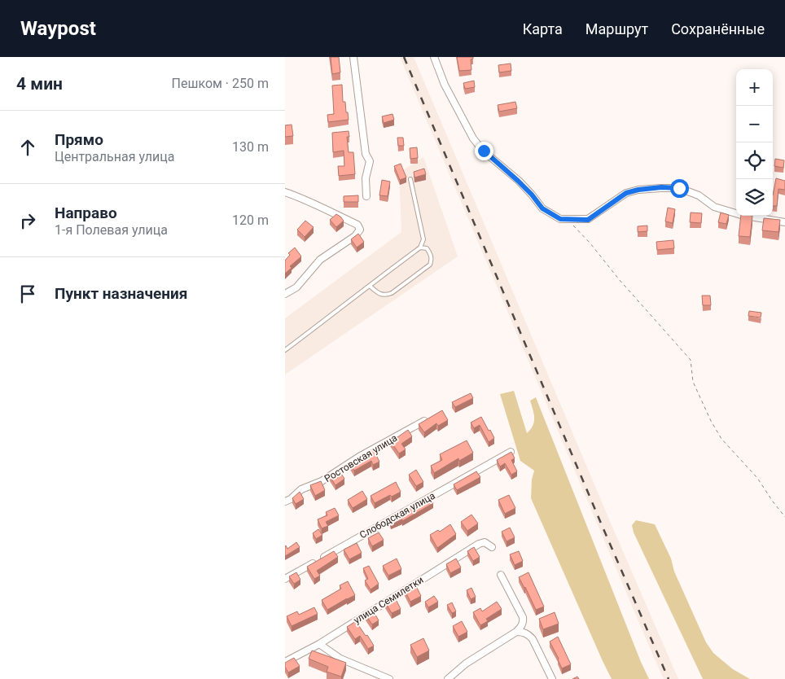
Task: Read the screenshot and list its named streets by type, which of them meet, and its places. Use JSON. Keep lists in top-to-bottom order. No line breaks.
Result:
{"streets":{"street":["Ростовская улица","Слободская улица","улица Семилетки"]},"page":{"header":"Waypost","nav":["Карта","Маршрут","Сохранённые"],"heading":["4 мин","Пешком · 250 m"],"map_buttons":["+","−"],"list":[["Прямо","Центральная улица","130 m"],["Направо","1-я Полевая улица","120 m"],"Пункт назначения"]}}
